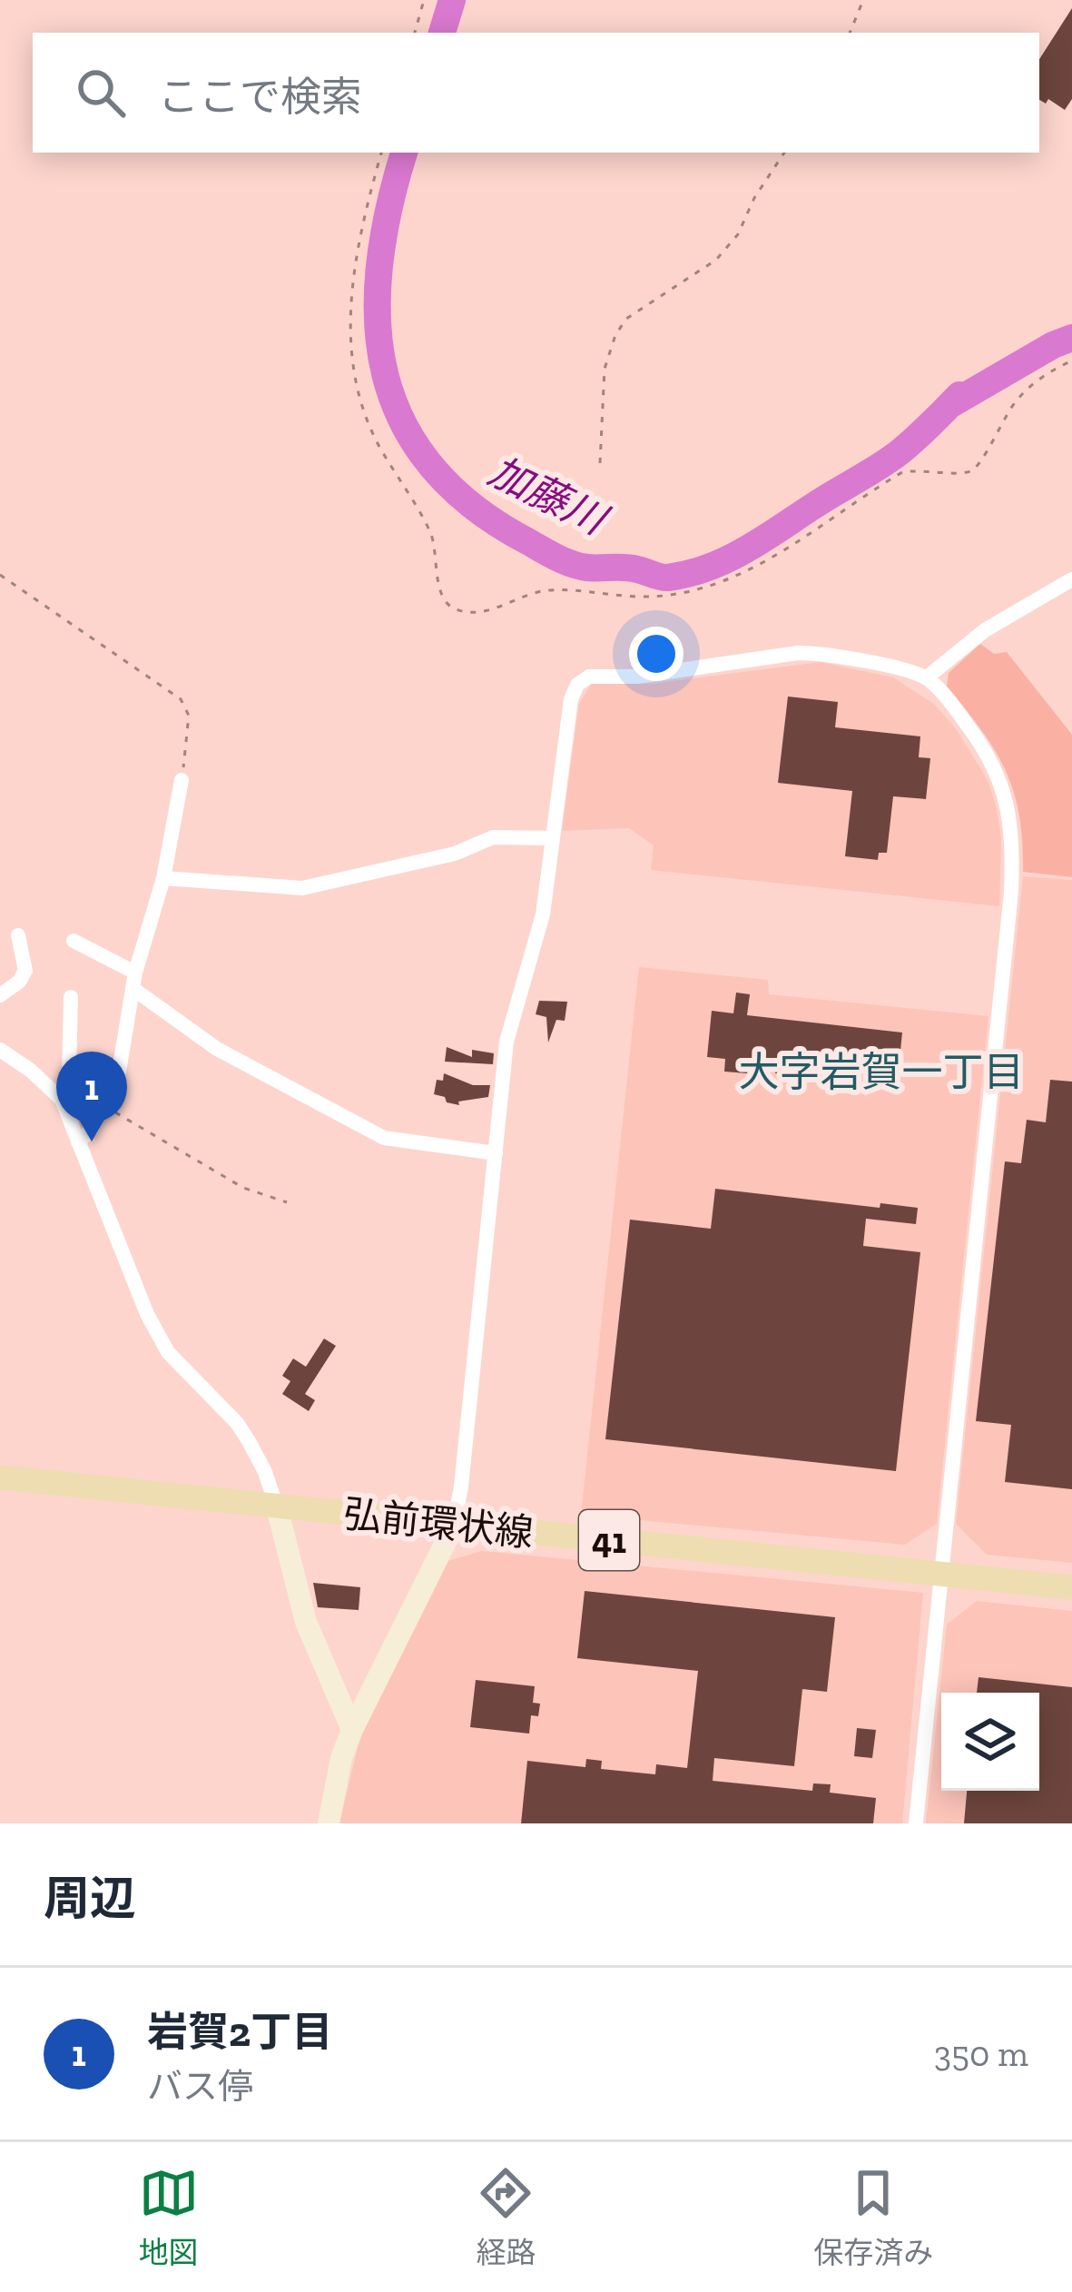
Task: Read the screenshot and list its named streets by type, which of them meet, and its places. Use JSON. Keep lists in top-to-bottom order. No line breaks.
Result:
{"streets":{"main road":["弘前環状線","41"]},"districts":["大字岩賀一丁目"],"water":["加藤川"],"page":{"search":"ここで検索","pins":"1","heading":"周辺","list":[{"mark":"1","name":"岩賀2丁目","note":"バス停","value":"350 m"}],"nav":["地図","経路","保存済み"]}}
